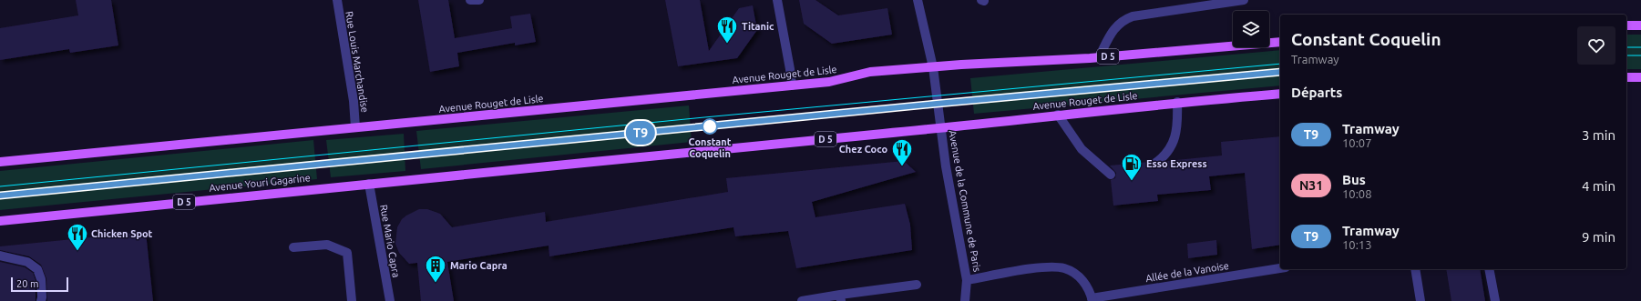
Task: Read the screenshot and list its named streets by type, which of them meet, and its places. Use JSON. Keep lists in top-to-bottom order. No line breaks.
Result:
{"streets":{"main road":["D 5","Avenue Rouget de Lisle","Avenue Youri Gagarine"],"street":["Rue Louis Marchandise","Avenue de la Commune de Paris","Rue Mario Capra","Allée de la Vanoise"]},"crossings":[["D 5","Rue Louis Marchandise"],["D 5","Avenue Rouget de Lisle"],["Rue Louis Marchandise","Avenue Rouget de Lisle"],["Avenue Rouget de Lisle","Avenue Youri Gagarine"],["Avenue Rouget de Lisle","Avenue de la Commune de Paris"],["Avenue Rouget de Lisle","Rue Mario Capra"],["Avenue Youri Gagarine","Rue Mario Capra"]],"places":{"restaurant":["Titanic","Chez Coco","Chicken Spot"],"other":["Constant Coquelin"],"fuel station":["Esso Express"],"building":["Mario Capra"]},"lines":["tram line T9"],"scale_bar":"20 m","page":{"on_map":"T9","heading":[["Constant Coquelin","Tramway"],"Départs"],"list":[{"mark":"T9","name":"Tramway","note":"10:07","value":"3 min"},{"mark":"N31","name":"Bus","note":"10:08","value":"4 min"},{"mark":"T9","name":"Tramway","note":"10:13","value":"9 min"}],"scale":"20 m"}}
